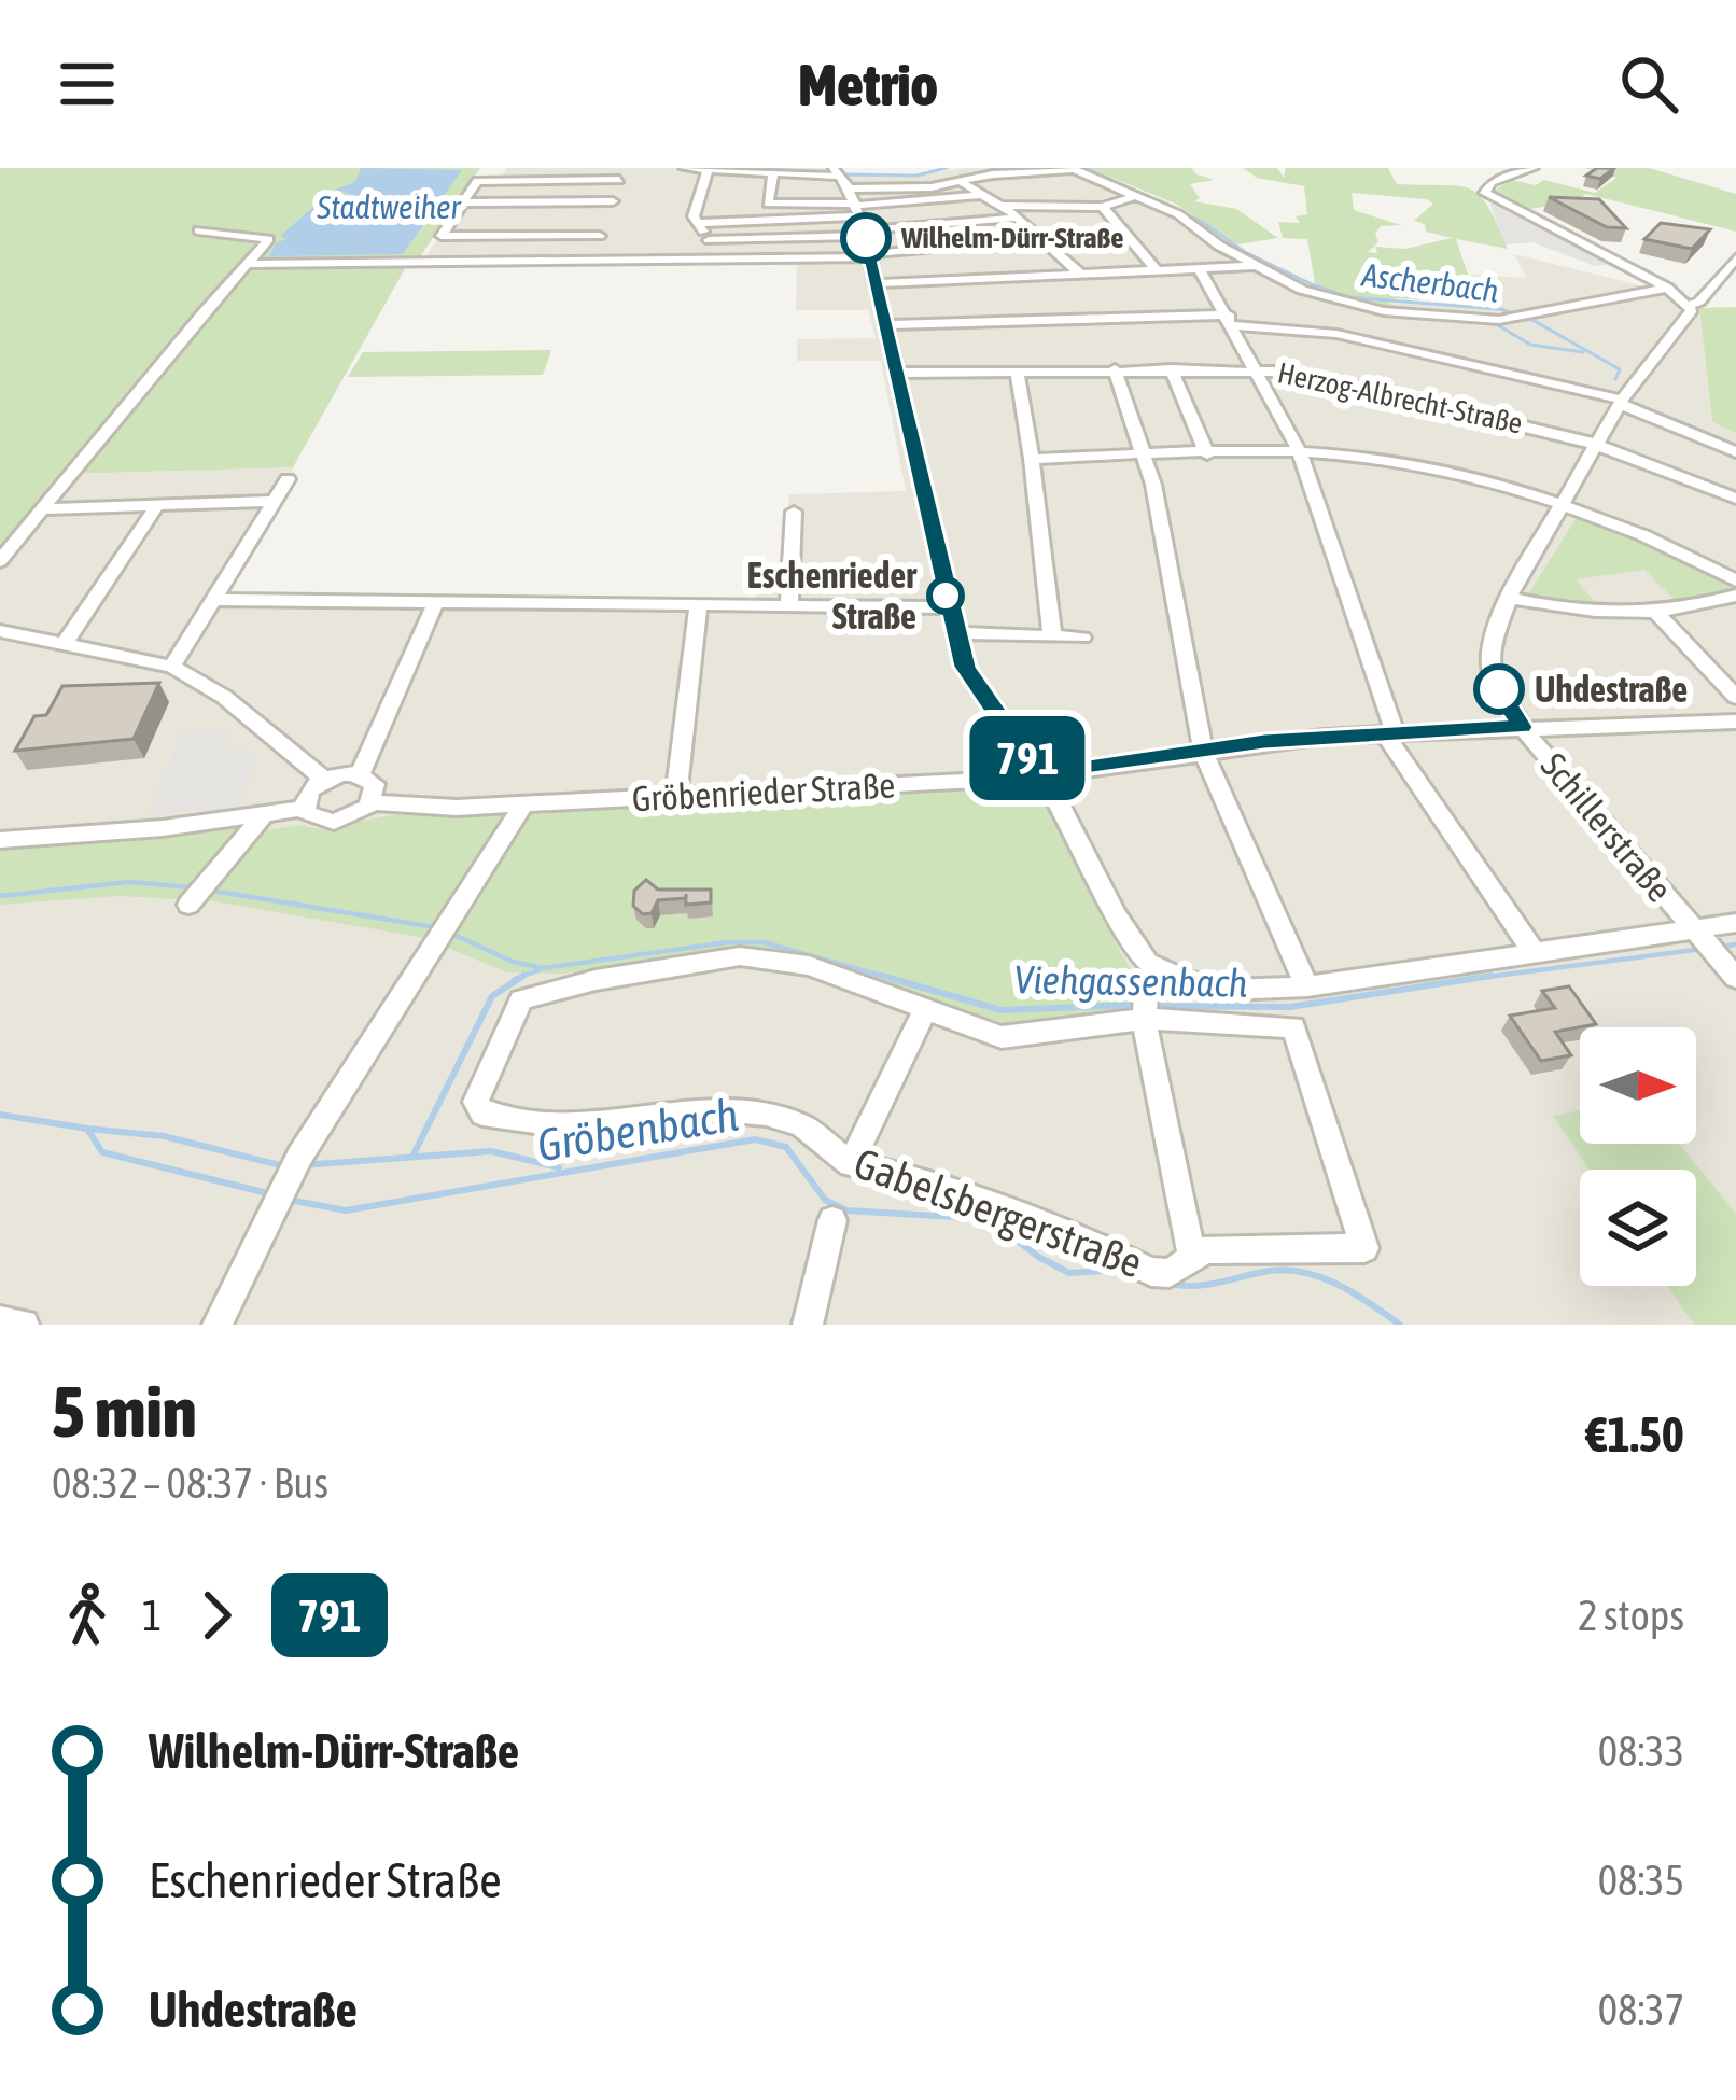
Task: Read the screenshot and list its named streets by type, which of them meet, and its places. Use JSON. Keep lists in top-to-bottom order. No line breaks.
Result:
{"streets":{"street":["Herzog-Albrecht-Straße","Gröbenrieder Straße","Schillerstraße","Gabelsbergerstraße"]},"crossings":[["Herzog-Albrecht-Straße","Schillerstraße"]],"water":["Stadtweiher","Ascherbach","Viehgassenbach","Gröbenbach"],"places":["Wilhelm-Dürr-Straße","Eschenrieder Straße","Uhdestraße"],"lines":["bus line 791"],"north":"right","page":{"header":"Metrio","on_map":"791","heading":["5 min","08:32 – 08:37 · Bus","€1.50"],"legs":["1","791","2 stops"],"list":[{"name":"Wilhelm-Dürr-Straße","value":"08:33"},{"name":"Eschenrieder Straße","value":"08:35"},{"name":"Uhdestraße","value":"08:37"}]}}
